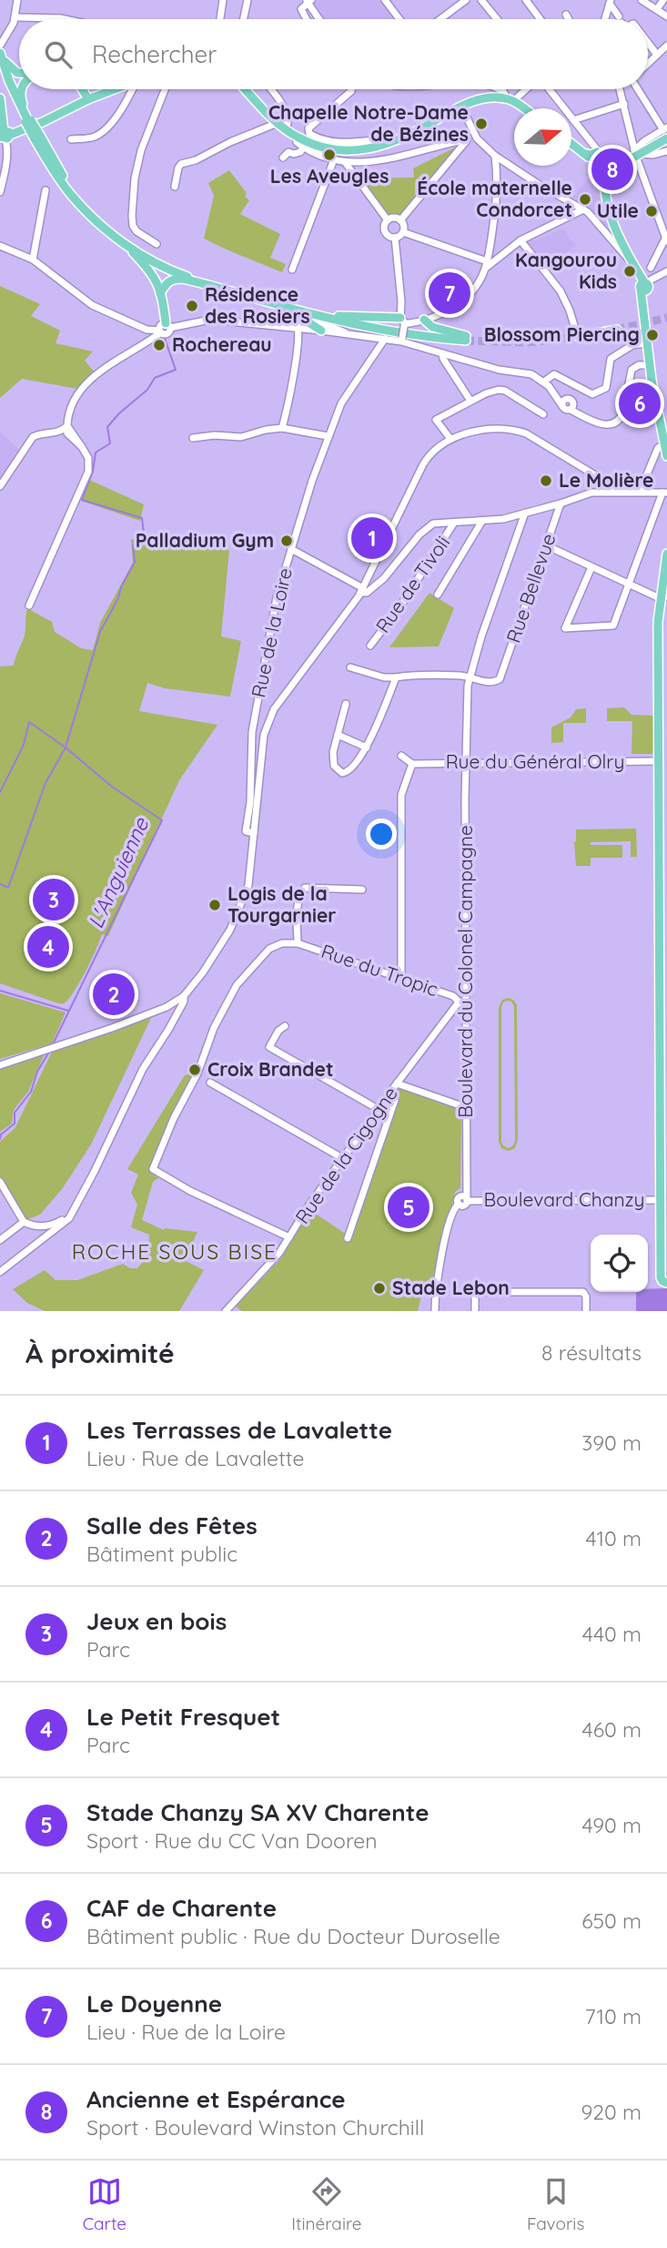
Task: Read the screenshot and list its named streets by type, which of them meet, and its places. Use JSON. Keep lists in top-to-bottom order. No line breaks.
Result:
{"streets":{"street":["Rue de Tivoli","Rue Bellevue","Rue de la Loire","Rue du Général Olry","Rue du Tropic","Boulevard du Colonel Campagne","Rue de la Cigogne","Boulevard Chanzy"]},"crossings":[["Rue du Général Olry","Boulevard du Colonel Campagne"],["Rue du Tropic","Boulevard du Colonel Campagne"],["Rue du Tropic","Rue de la Cigogne"],["Boulevard du Colonel Campagne","Rue de la Cigogne"],["Boulevard du Colonel Campagne","Boulevard Chanzy"]],"districts":["ROCHE SOUS BISE"],"water":["L'Anguienne"],"places":["Chapelle Notre-Dame de Bézines","Les Aveugles","École maternelle Condorcet","Utile","Kangourou Kids","Résidence des Rosiers","Blossom Piercing","Rochereau","Le Molière","Palladium Gym","Logis de la Tourgarnier","Croix Brandet","Stade Lebon"],"north":"right","page":{"search":"Rechercher","pins":["8","7","6","1","3","4","2","5"],"heading":["À proximité","8 résultats"],"list":[{"mark":"1","name":"Les Terrasses de Lavalette","note":"Lieu · Rue de Lavalette","value":"390 m"},{"mark":"2","name":"Salle des Fêtes","note":"Bâtiment public","value":"410 m"},{"mark":"3","name":"Jeux en bois","note":"Parc","value":"440 m"},{"mark":"4","name":"Le Petit Fresquet","note":"Parc","value":"460 m"},{"mark":"5","name":"Stade Chanzy SA XV Charente","note":"Sport · Rue du CC Van Dooren","value":"490 m"},{"mark":"6","name":"CAF de Charente","note":"Bâtiment public · Rue du Docteur Duroselle","value":"650 m"},{"mark":"7","name":"Le Doyenne","note":"Lieu · Rue de la Loire","value":"710 m"},{"mark":"8","name":"Ancienne et Espérance","note":"Sport · Boulevard Winston Churchill","value":"920 m"}],"nav":["Carte","Itinéraire","Favoris"]}}
